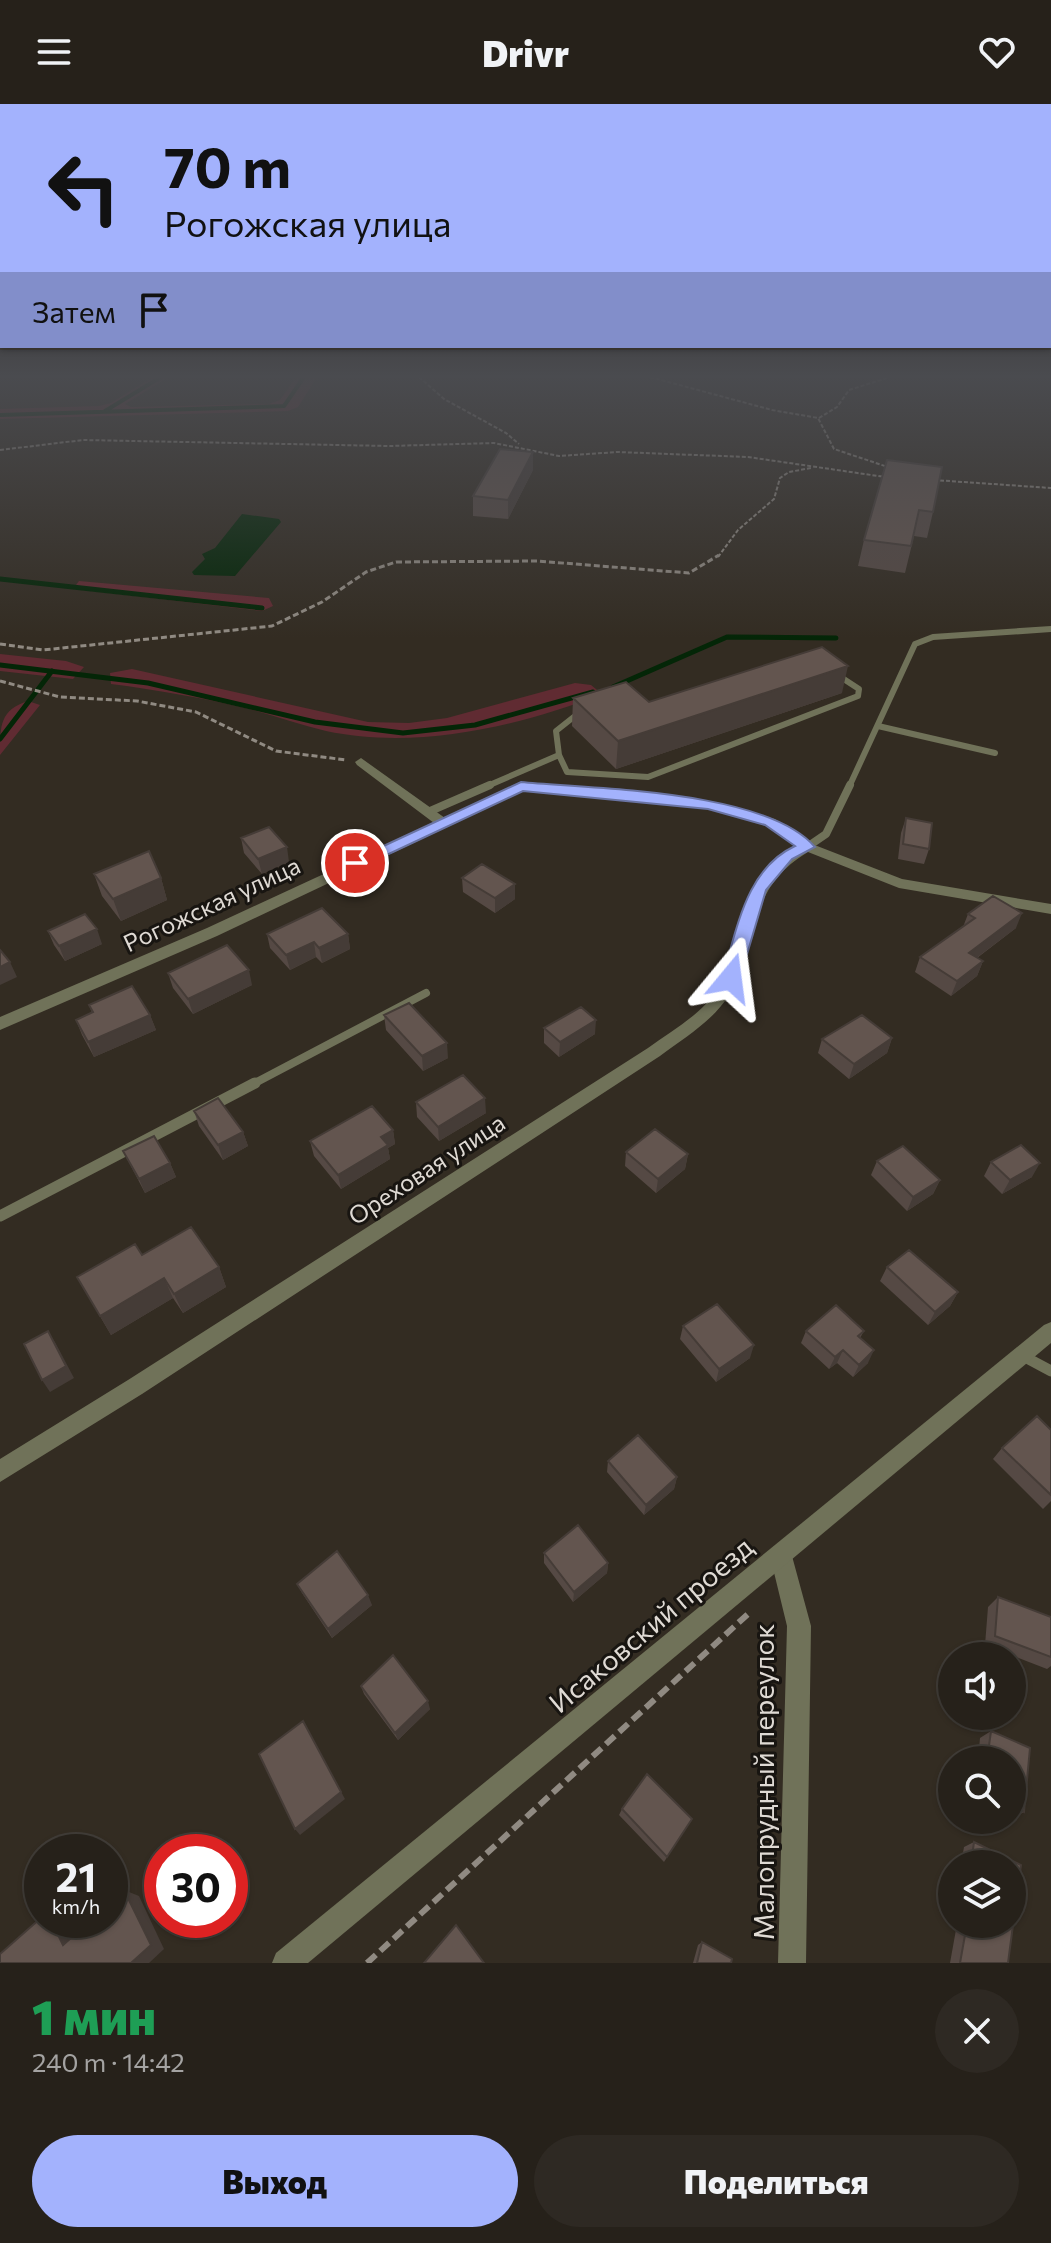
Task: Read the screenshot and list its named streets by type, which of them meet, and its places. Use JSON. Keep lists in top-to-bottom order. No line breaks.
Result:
{"streets":{"street":["Рогожская улица","Ореховая улица","Исаковский проезд","Малопрудный переулок"]},"crossings":[["Рогожская улица","Ореховая улица"],["Исаковский проезд","Малопрудный переулок"]],"page":{"header":"Drivr","turn":["70 m","Рогожская улица"],"then":"Затем","speed":"21 km/h","limit":"30","heading":["1 мин","240 m · 14:42"],"buttons":["Выход","Поделиться"]}}
